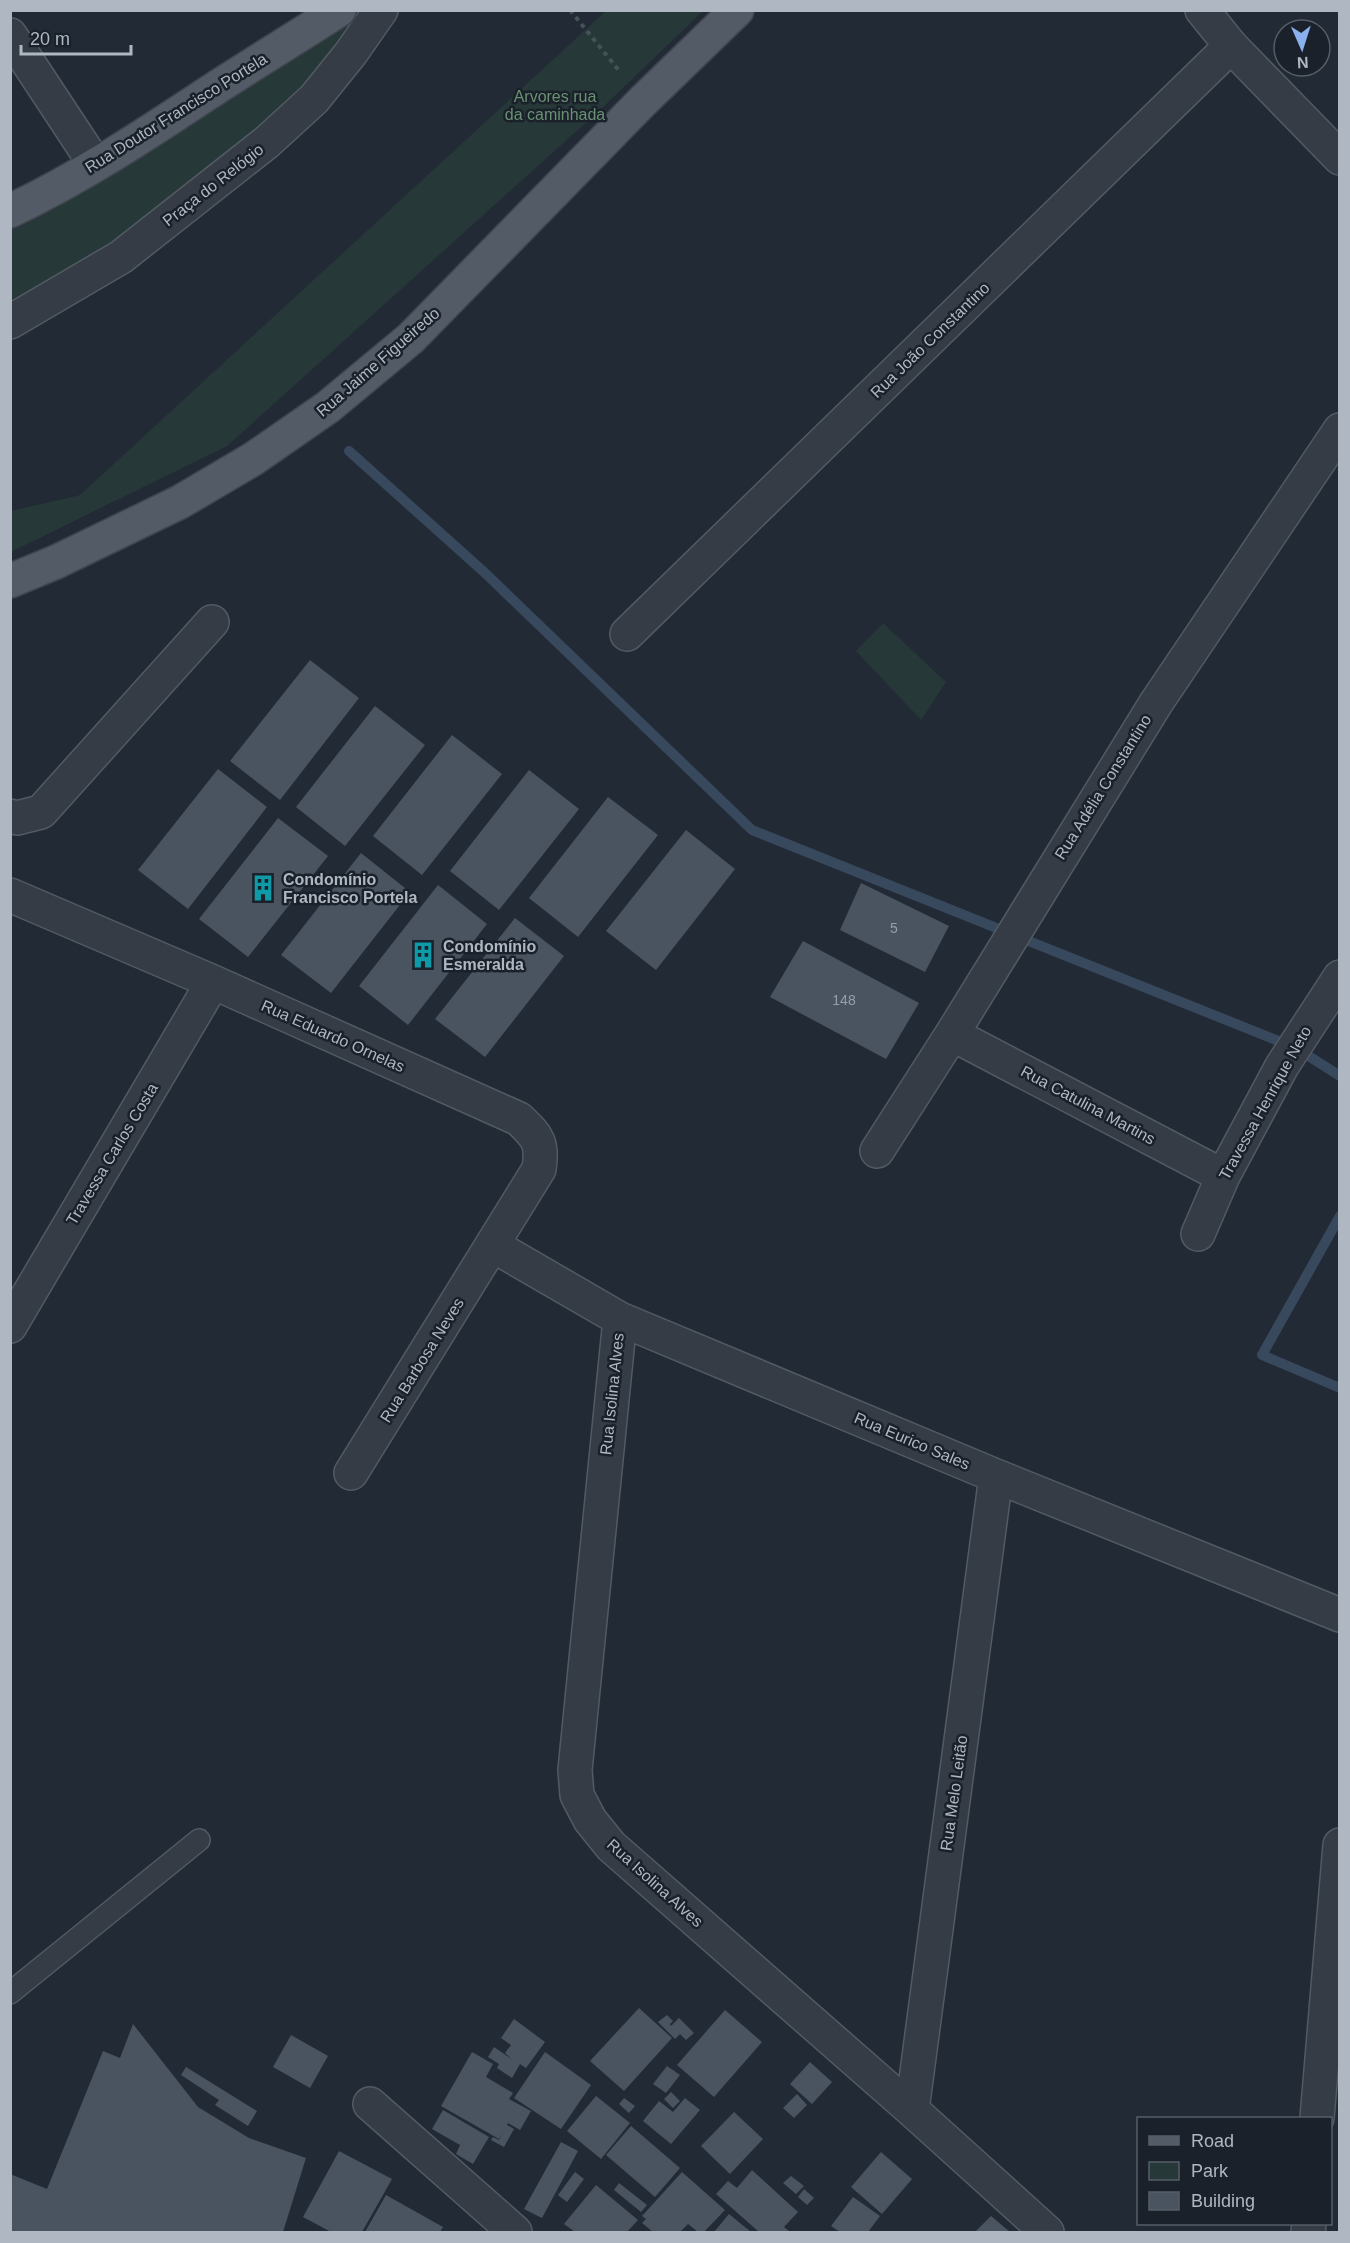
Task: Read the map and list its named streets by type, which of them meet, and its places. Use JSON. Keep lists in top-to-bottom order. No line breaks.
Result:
{"streets":{"main road":["Rua Doutor Francisco Portela","Rua Jaime Figueiredo"],"street":["Praça do Relógio","Rua João Constantino","Rua Adélia Constantino","Rua Eduardo Ornelas","Travessa Henrique Neto","Rua Catulina Martins","Travessa Carlos Costa","Rua Barbosa Neves","Rua Isolina Alves","Rua Eurico Sales","Rua Melo Leitão"]},"crossings":[["Rua Adélia Constantino","Rua Catulina Martins"],["Rua Eduardo Ornelas","Travessa Carlos Costa"],["Rua Eduardo Ornelas","Rua Barbosa Neves"],["Rua Eduardo Ornelas","Rua Eurico Sales"],["Travessa Henrique Neto","Rua Catulina Martins"],["Rua Barbosa Neves","Rua Eurico Sales"],["Rua Isolina Alves","Rua Eurico Sales"],["Rua Isolina Alves","Rua Melo Leitão"],["Rua Eurico Sales","Rua Melo Leitão"]],"parks":["Arvores rua da caminhada"],"places":{"building":["Condomínio Francisco Portela","Condomínio Esmeralda"]},"house_numbers":["5","148"],"legend":["Road","Park","Building"],"scale_bar":"20 m","north":"bottom"}
